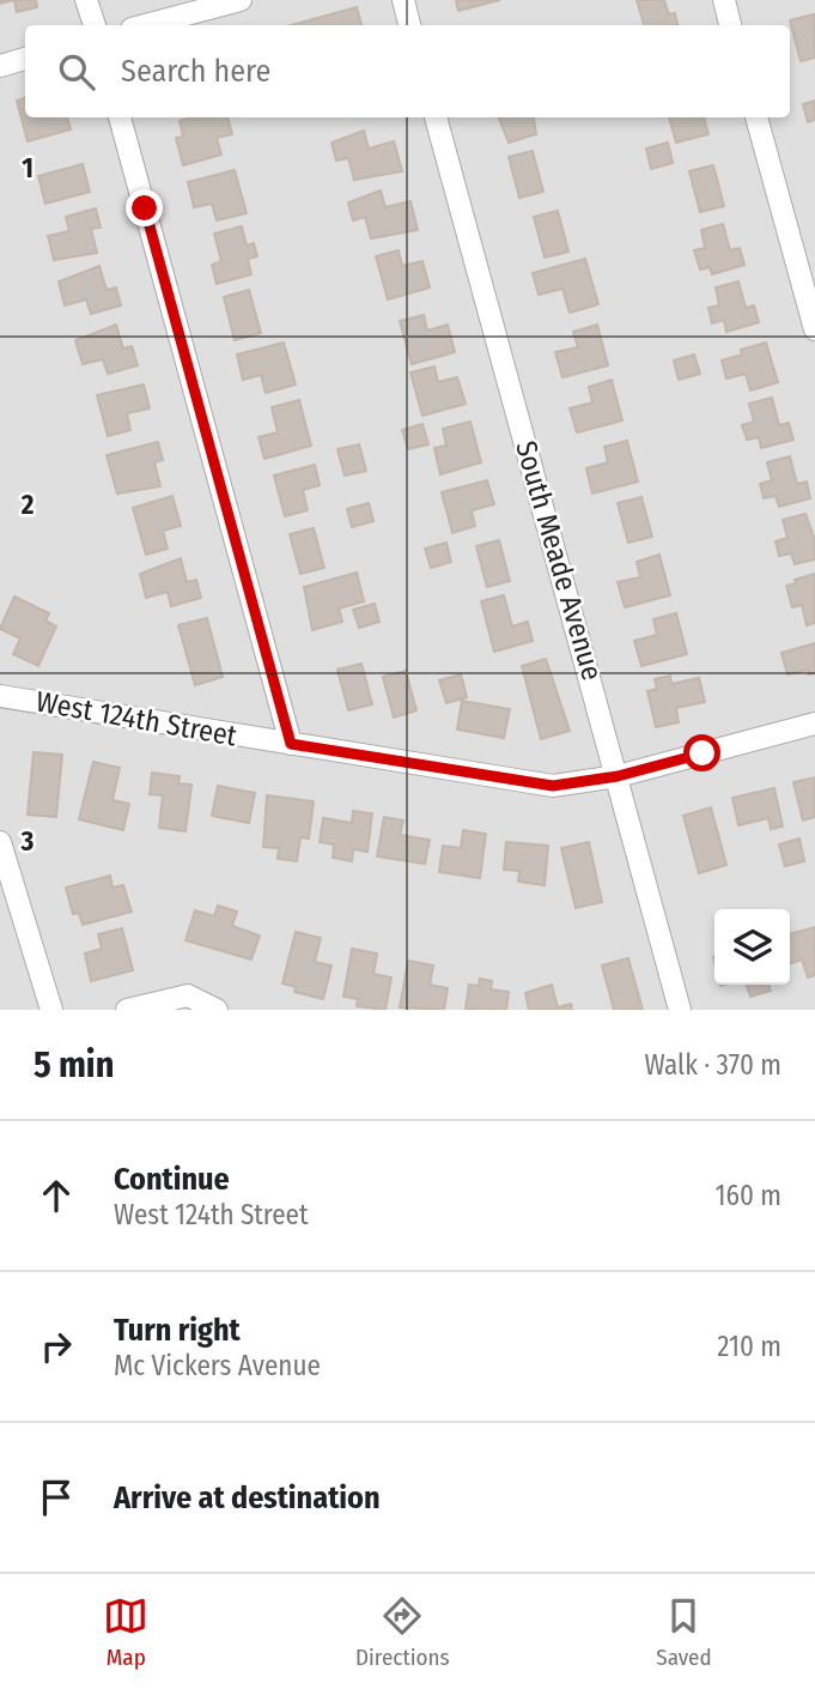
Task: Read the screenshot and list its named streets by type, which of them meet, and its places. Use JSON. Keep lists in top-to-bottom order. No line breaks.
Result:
{"streets":{"street":["South Meade Avenue","West 124th Street"]},"crossings":[["South Meade Avenue","West 124th Street"]],"page":{"search":"Search here","heading":["5 min","Walk · 370 m"],"list":[["Continue","West 124th Street","160 m"],["Turn right","Mc Vickers Avenue","210 m"],"Arrive at destination"],"nav":["Map","Directions","Saved"]},"grid":{"rows":["1","2","3"]}}
